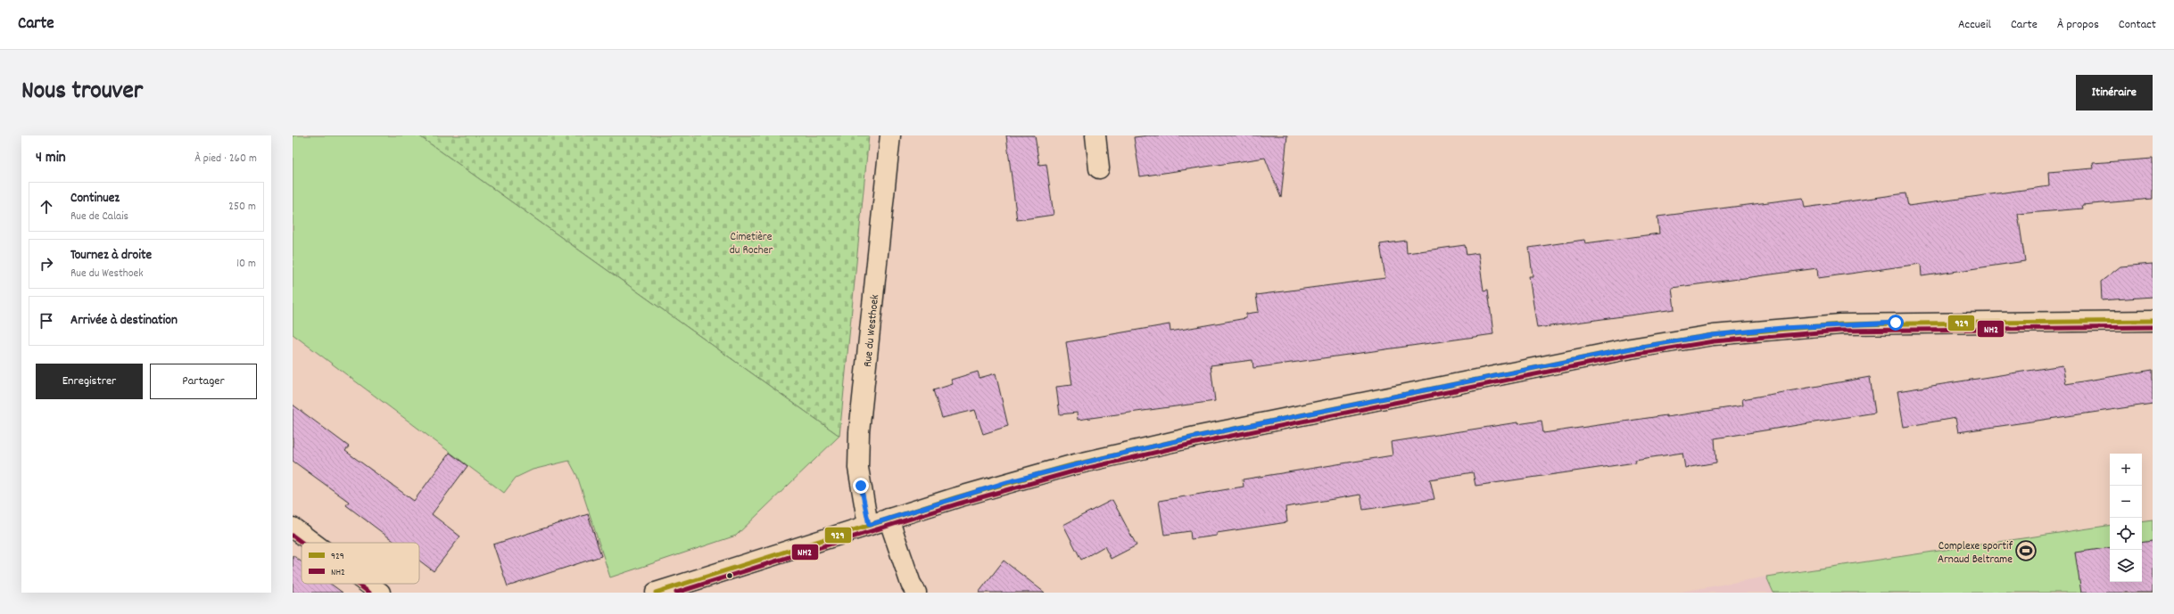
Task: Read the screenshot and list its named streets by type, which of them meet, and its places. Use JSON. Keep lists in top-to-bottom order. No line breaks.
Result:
{"streets":{"street":["Rue du Westhoek"]},"parks":["Cimetière du Rocher"],"places":{"sports":["Complexe sportif Arnaud Beltrame"]},"lines":["transit line 929","transit line NH2"],"legend":["929","NH2"],"page":{"header":"Carte","nav":["Accueil","Carte","À propos","Contact"],"title":"Nous trouver","buttons":["Itinéraire",["Enregistrer","Partager"]],"heading":["4 min","À pied · 260 m"],"list":[["Continuez","Rue de Calais","250 m"],["Tournez à droite","Rue du Westhoek","10 m"],"Arrivée à destination"],"map_buttons":["+","−"]}}
